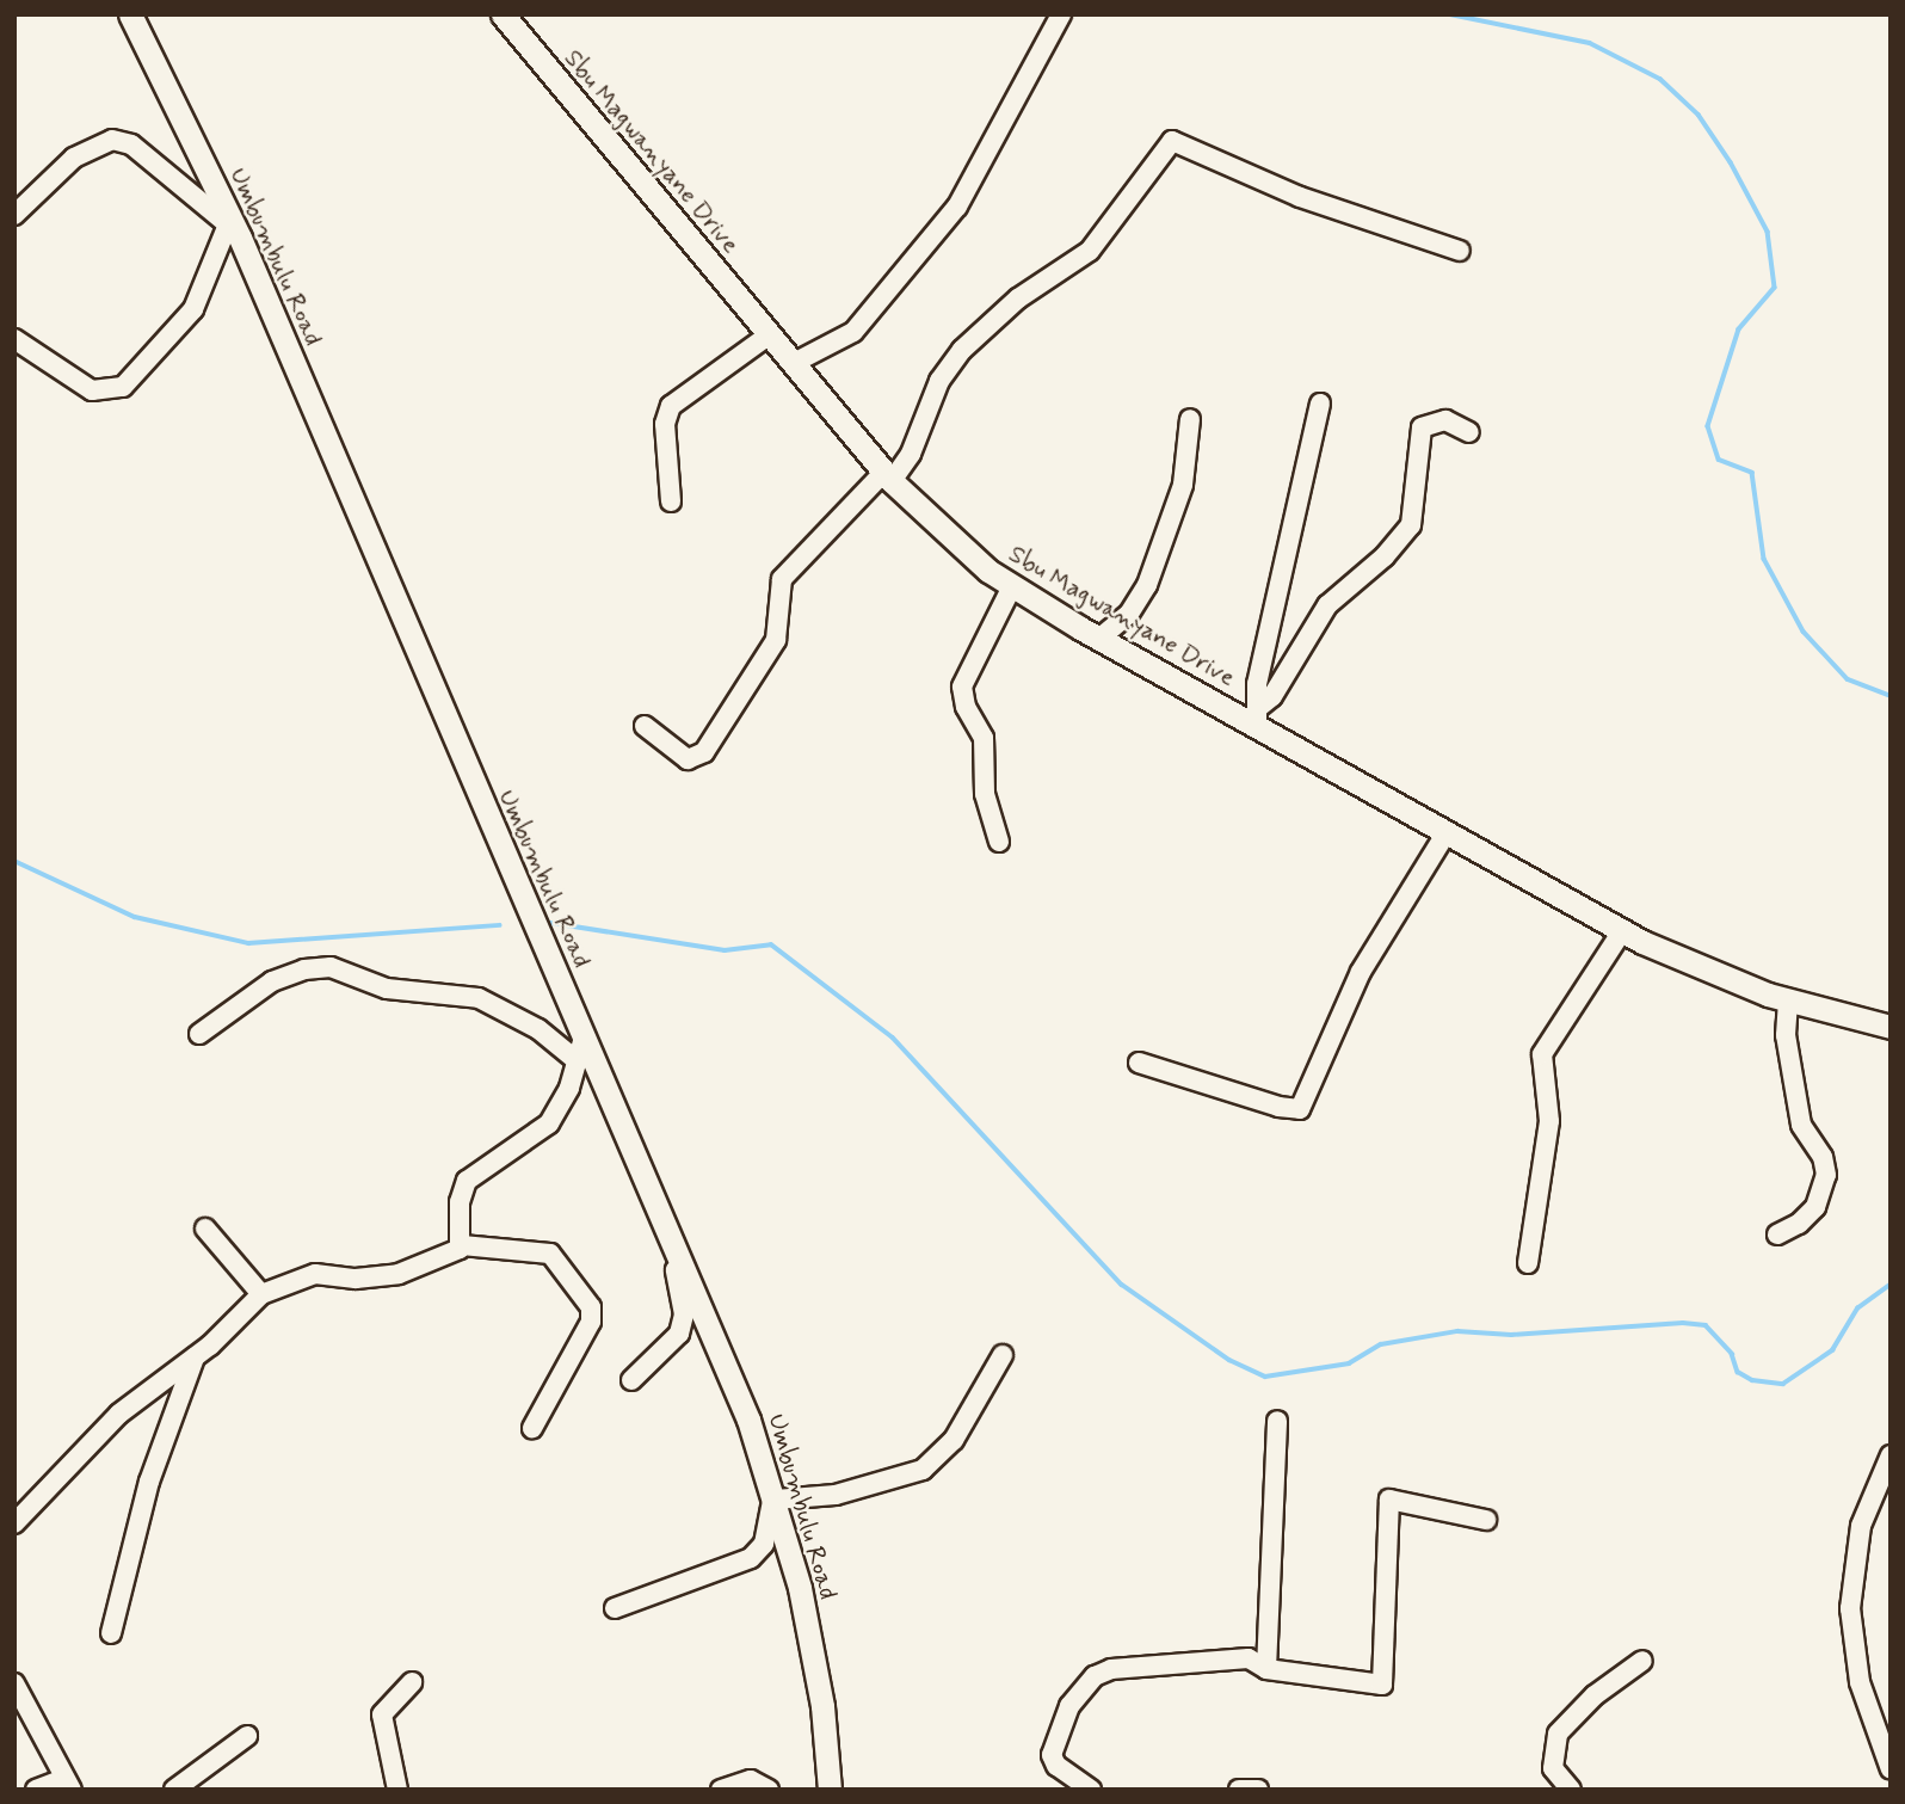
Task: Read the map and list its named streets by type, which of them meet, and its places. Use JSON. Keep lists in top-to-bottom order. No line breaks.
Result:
{"streets":{"main road":["Sbu Magwanyane Drive","Umbumbulu Road"]}}
